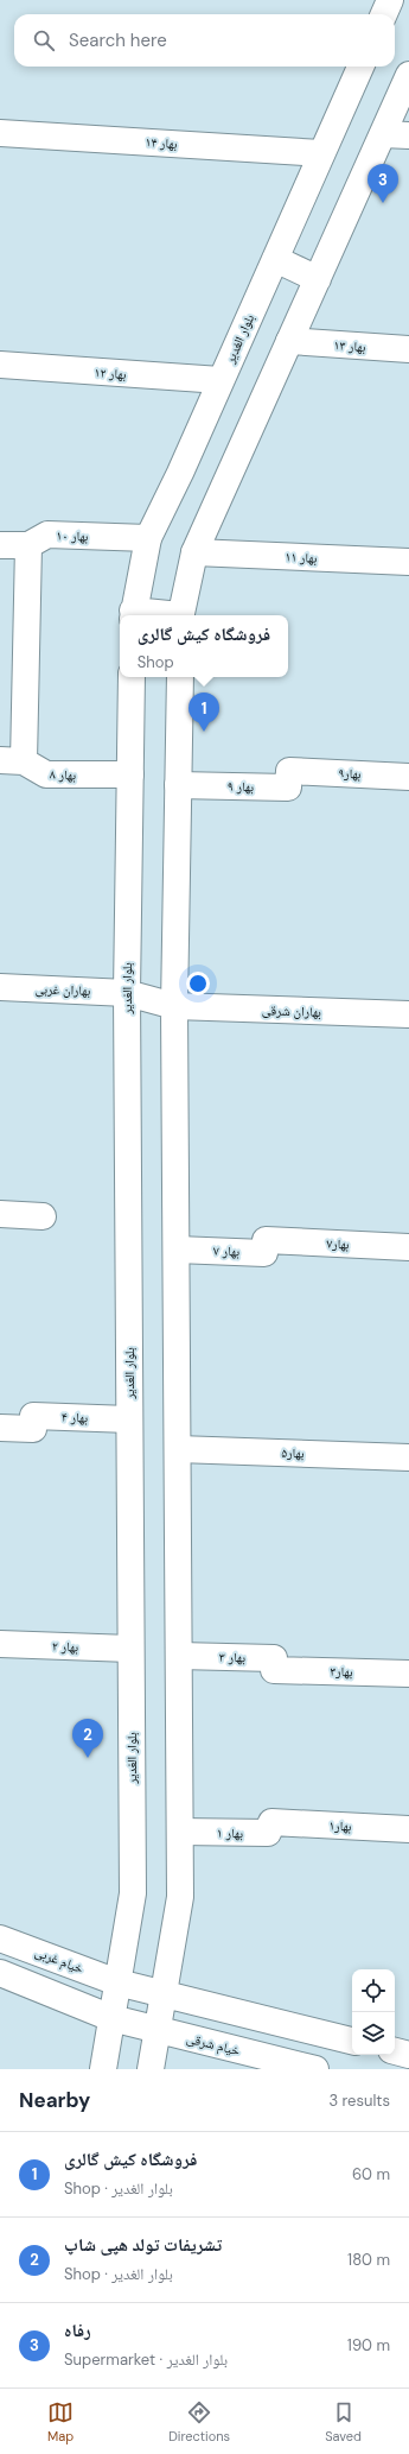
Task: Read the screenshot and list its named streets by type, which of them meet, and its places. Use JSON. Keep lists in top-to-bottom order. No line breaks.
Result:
{"streets":{"main road":["بهار ۱۴","بلوار الغدیر","بهار ۱۳","بهار ۱۲","بهار ۱۰","بهار ۱۱","بهار۹","بهار ۸","بهار ۹","بهاران غربی","بهاران شرقی","بهار۷","بهار ۷","بهار ۴","بهار۵","بهار ۲","بهار ۳","بهار۳","بهار۱","بهار ۱","خیام غربی","خیام شرقی"]},"crossings":[["بهار ۱۴","بلوار الغدیر"],["بلوار الغدیر","بهار ۱۲"],["بلوار الغدیر","بهار ۱۰"],["بلوار الغدیر","بهار ۸"],["بلوار الغدیر","بهاران غربی"],["بلوار الغدیر","بهار ۴"],["بلوار الغدیر","بهار ۲"],["بلوار الغدیر","خیام غربی"],["بلوار الغدیر","خیام شرقی"],["بهار۹","بهار ۹"],["بهاران غربی","بهاران شرقی"],["بهار۷","بهار ۷"],["بهار ۳","بهار۳"],["بهار۱","بهار ۱"]],"page":{"search":"Search here","pins":["3","1","2"],"popup":["فروشگاه کیش گالری","Shop"],"heading":["Nearby","3 results"],"list":[{"mark":"1","name":"فروشگاه کیش گالری","note":"Shop · بلوار الغدیر","value":"60 m"},{"mark":"2","name":"تشریفات تولد هپی شاپ","note":"Shop · بلوار الغدیر","value":"180 m"},{"mark":"3","name":"رفاه","note":"Supermarket · بلوار الغدیر","value":"190 m"}],"nav":["Map","Directions","Saved"]}}
